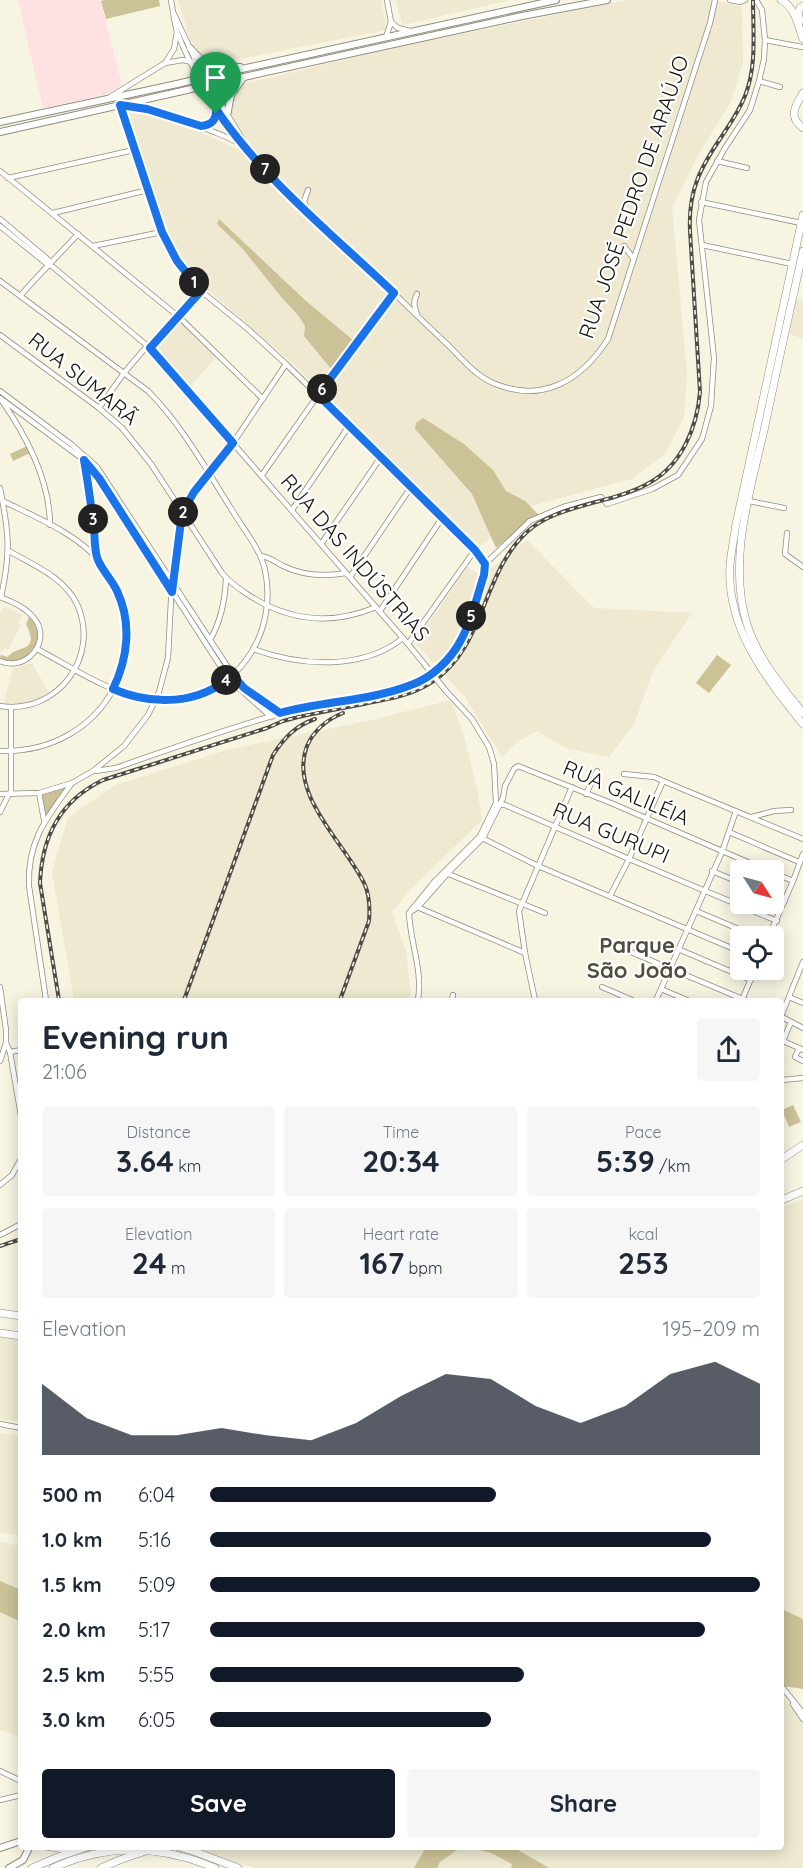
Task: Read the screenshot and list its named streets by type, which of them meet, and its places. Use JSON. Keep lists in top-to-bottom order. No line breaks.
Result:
{"streets":{"street":["RUA JOSÉ PEDRO DE ARAÚJO","RUA SUMARÃ","RUA DAS INDÚSTRIAS","RUA GALILÉIA","RUA GURUPI"]},"crossings":[["RUA DAS INDÚSTRIAS","RUA GURUPI"]],"districts":["Parque São João"],"north":"bottom right","page":{"pins":["7","1","6","2","3","5","4"],"heading":["Evening run","21:06"],"stats":[["Distance","3.64 km"],["Time","20:34"],["Pace","5:39 /km"],["Elevation","24 m"],["Heart rate","167 bpm"],["kcal","253"]],"chart":["Elevation","195–209 m"],"list":[{"name":"500 m","note":"6:04"},{"name":"1.0 km","note":"5:16"},{"name":"1.5 km","note":"5:09"},{"name":"2.0 km","note":"5:17"},{"name":"2.5 km","note":"5:55"},{"name":"3.0 km","note":"6:05"}],"buttons":["Save","Share"]}}
